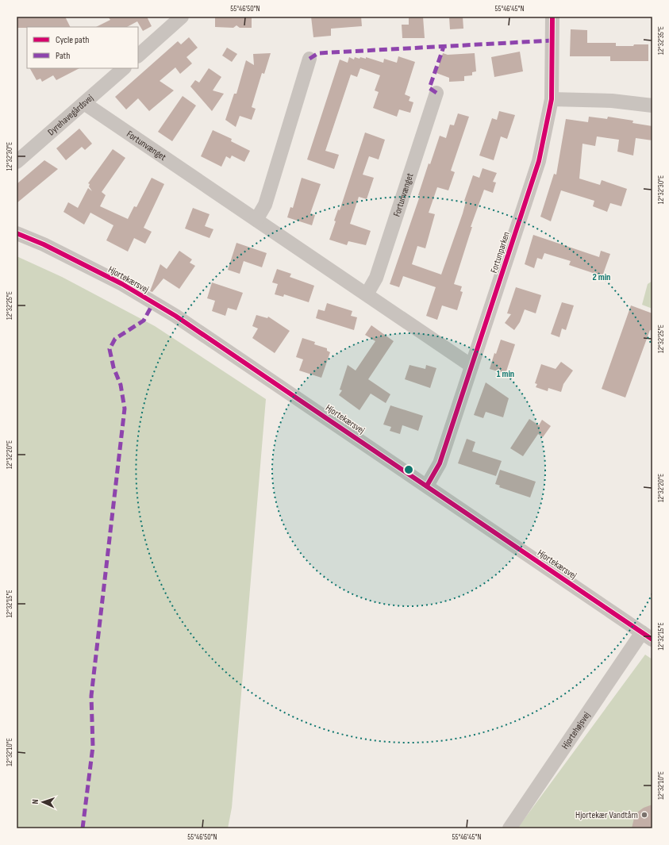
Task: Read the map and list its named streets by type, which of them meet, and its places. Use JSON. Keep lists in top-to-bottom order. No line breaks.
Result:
{"streets":{"street":["Dyrehavegårdsvej","Fortunvænget","Fortunparken","Hjortekærsvej","Hjortehøjsvej"]},"crossings":[["Dyrehavegårdsvej","Fortunvænget"],["Fortunvænget","Fortunparken"],["Fortunparken","Hjortekærsvej"],["Hjortekærsvej","Hjortehøjsvej"]],"places":["Hjortekær Vandtårn"],"legend":["Cycle path","Path"],"north":"left","coordinates":["55°46'50\"N","55°46'45\"N","12°32'35\"E","12°32'30\"E","12°32'25\"E","12°32'20\"E","12°32'15\"E","12°32'10\"E"],"rings":["2 min","1 min"]}
